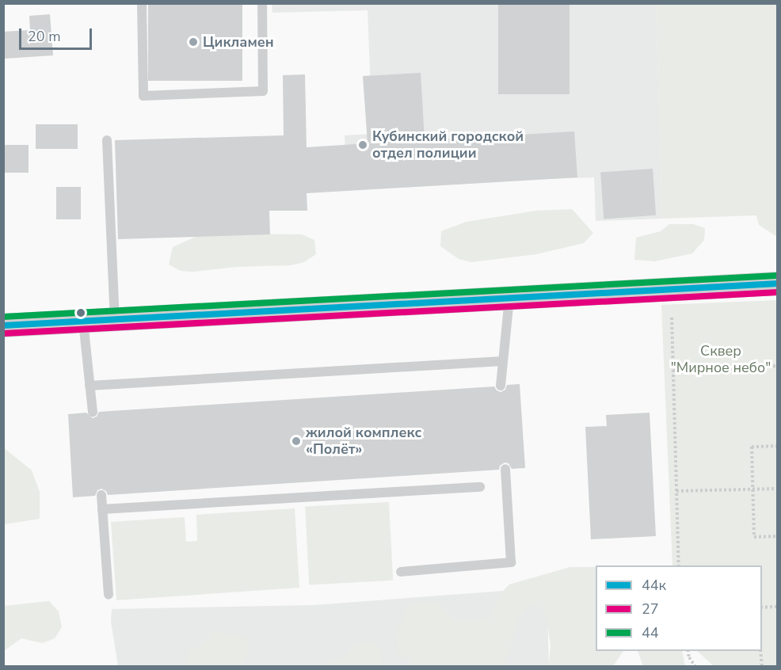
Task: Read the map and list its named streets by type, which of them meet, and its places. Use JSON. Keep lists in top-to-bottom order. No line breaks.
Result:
{"parks":["Сквер \"Мирное небо\""],"places":["Цикламен","Кубинский городской отдел полиции","жилой комплекс «Полёт»"],"lines":["transit line 44","transit line 44к","transit line 27"],"legend":["44к","27","44"],"scale_bar":"20 m"}
